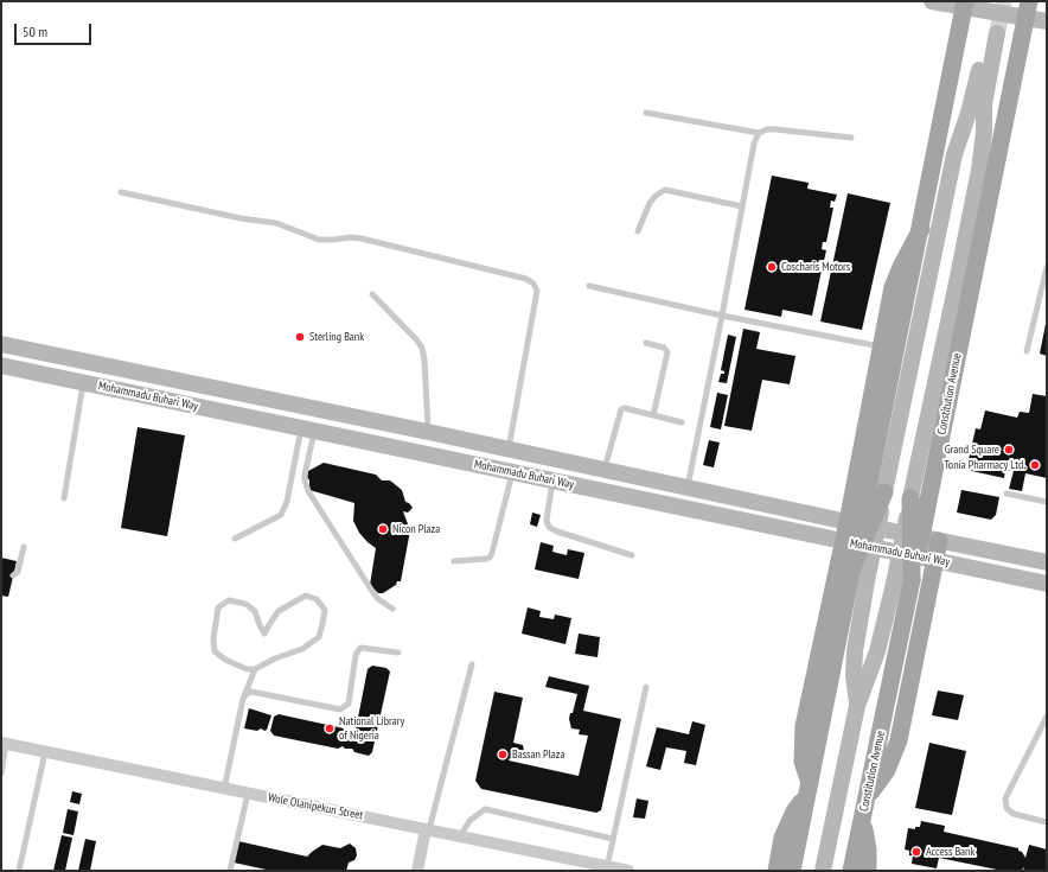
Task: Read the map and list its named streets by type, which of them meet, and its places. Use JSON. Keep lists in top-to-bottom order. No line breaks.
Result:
{"streets":{"main road":["Constitution Avenue","Mohammadu Buhari Way"],"street":["Wole Olanipekun Street"]},"places":["Coscharis Motors","Sterling Bank","Grand Square","Tonia Pharmacy Ltd.","Nicon Plaza","National Library of Nigeria","Bassan Plaza","Access Bank"],"scale_bar":"50 m"}
